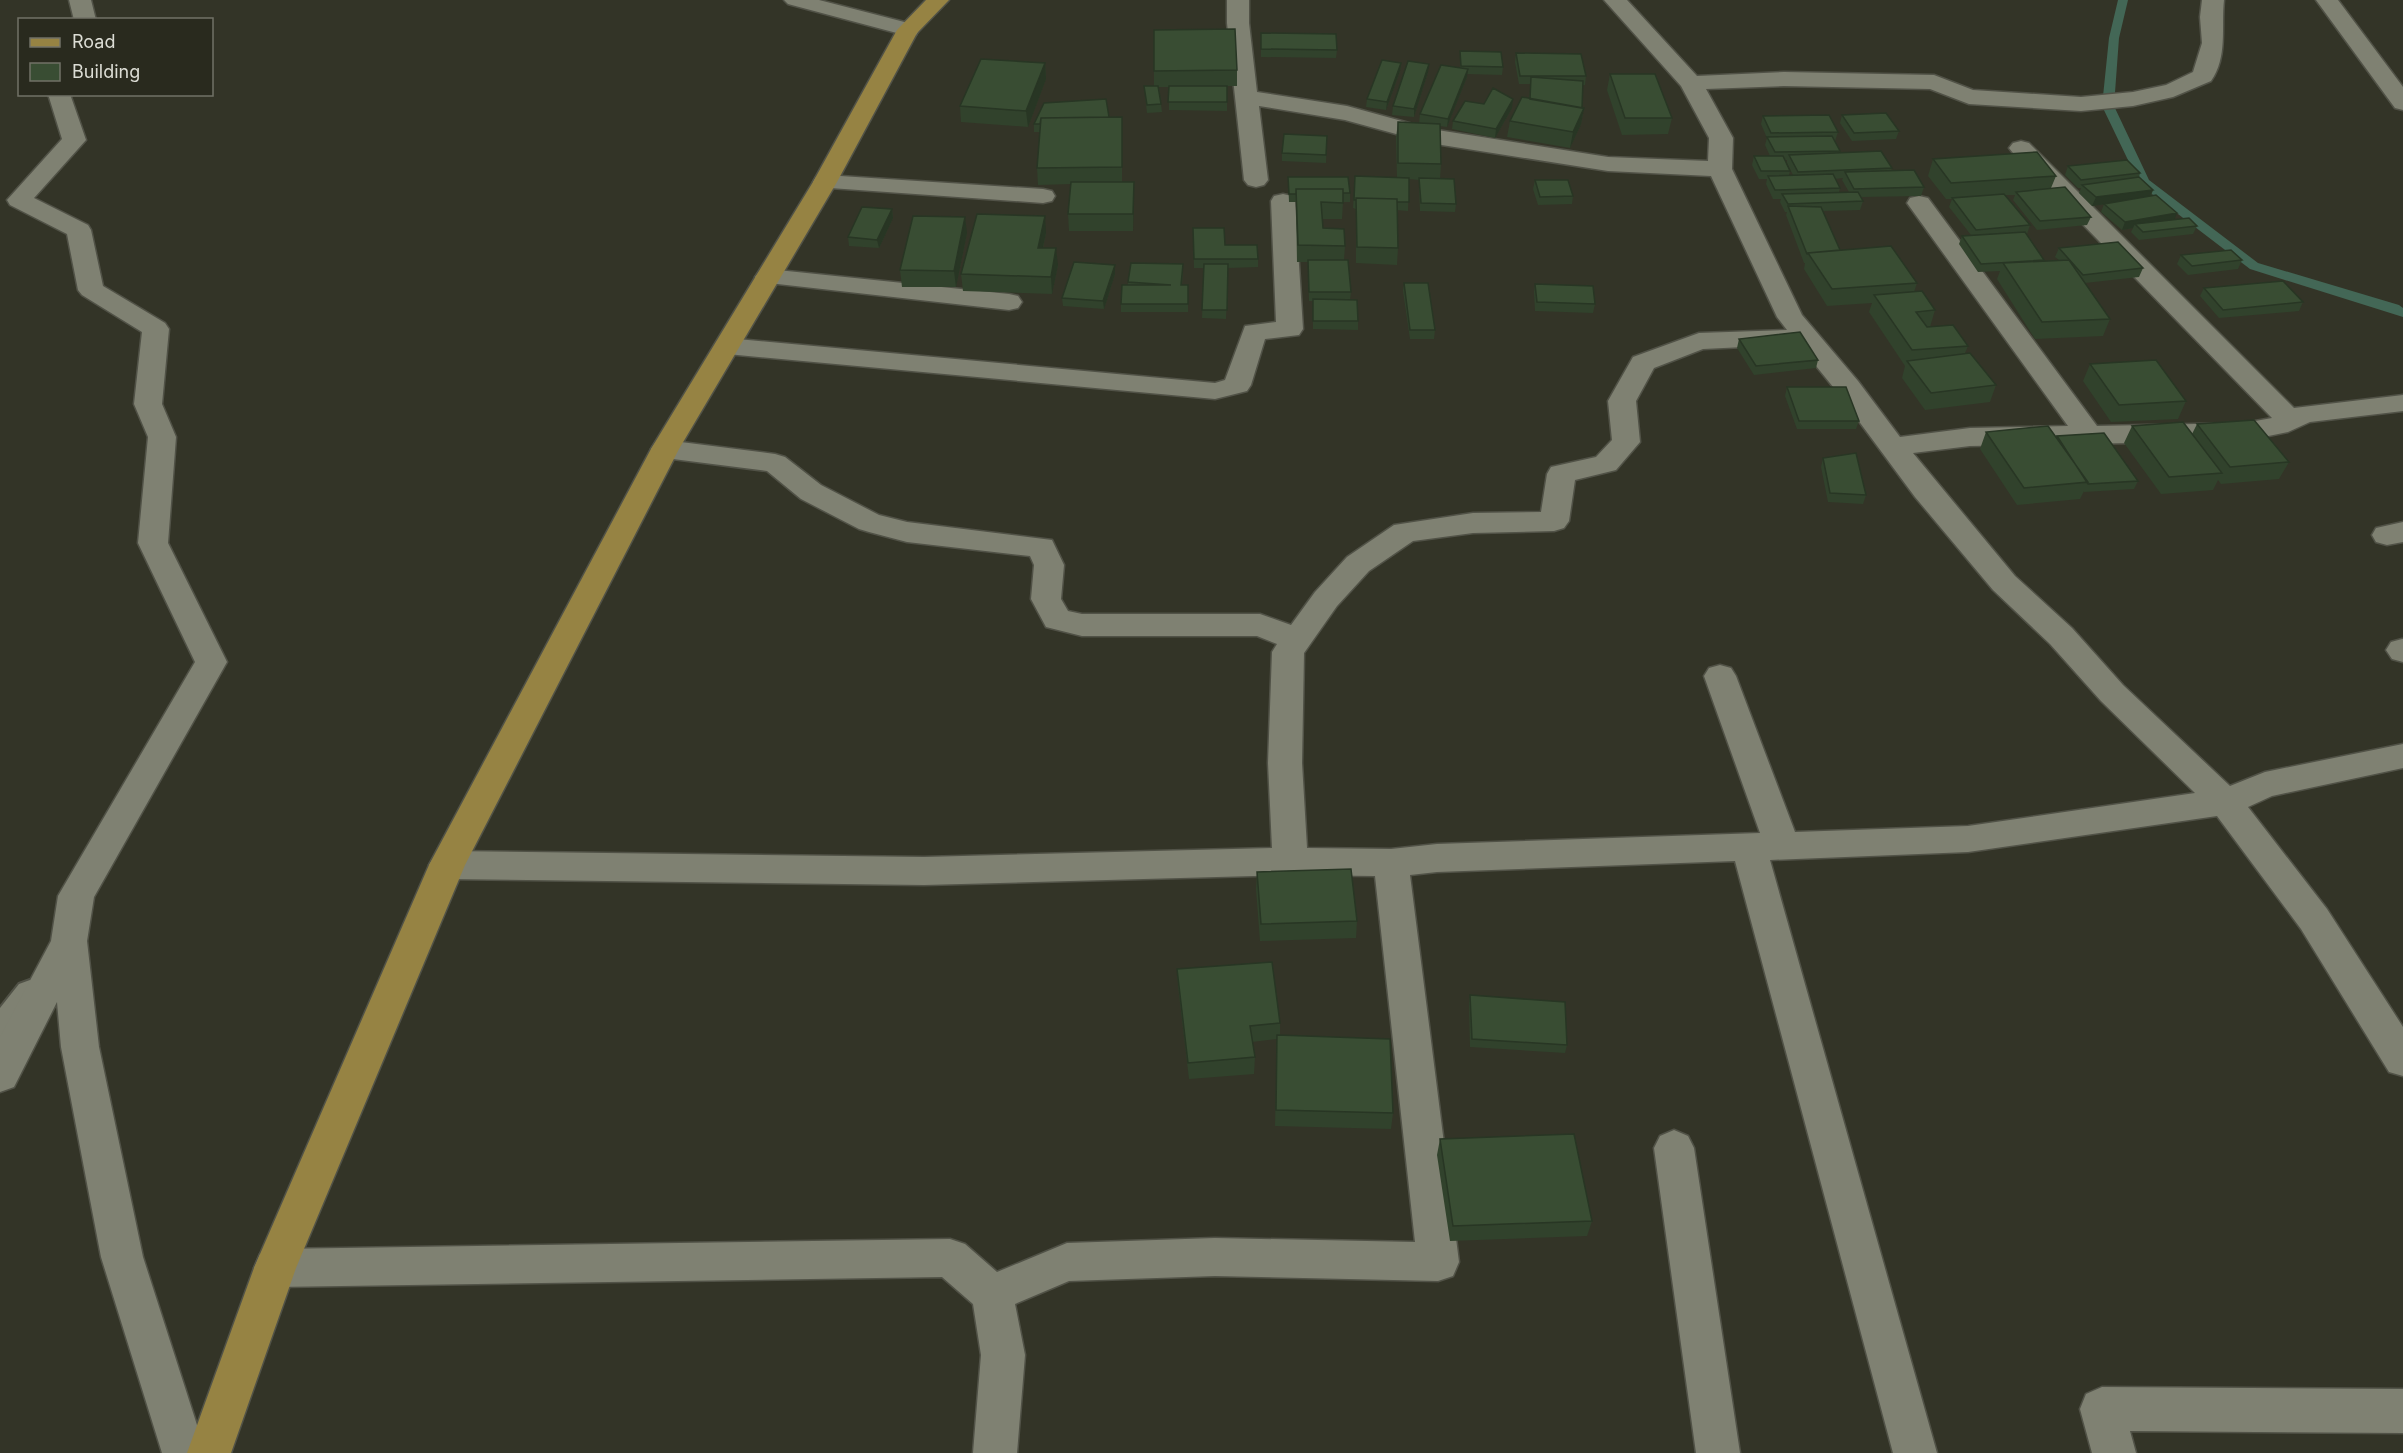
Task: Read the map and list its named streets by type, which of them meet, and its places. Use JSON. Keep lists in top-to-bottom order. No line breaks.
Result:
{"legend":["Road","Building"]}
